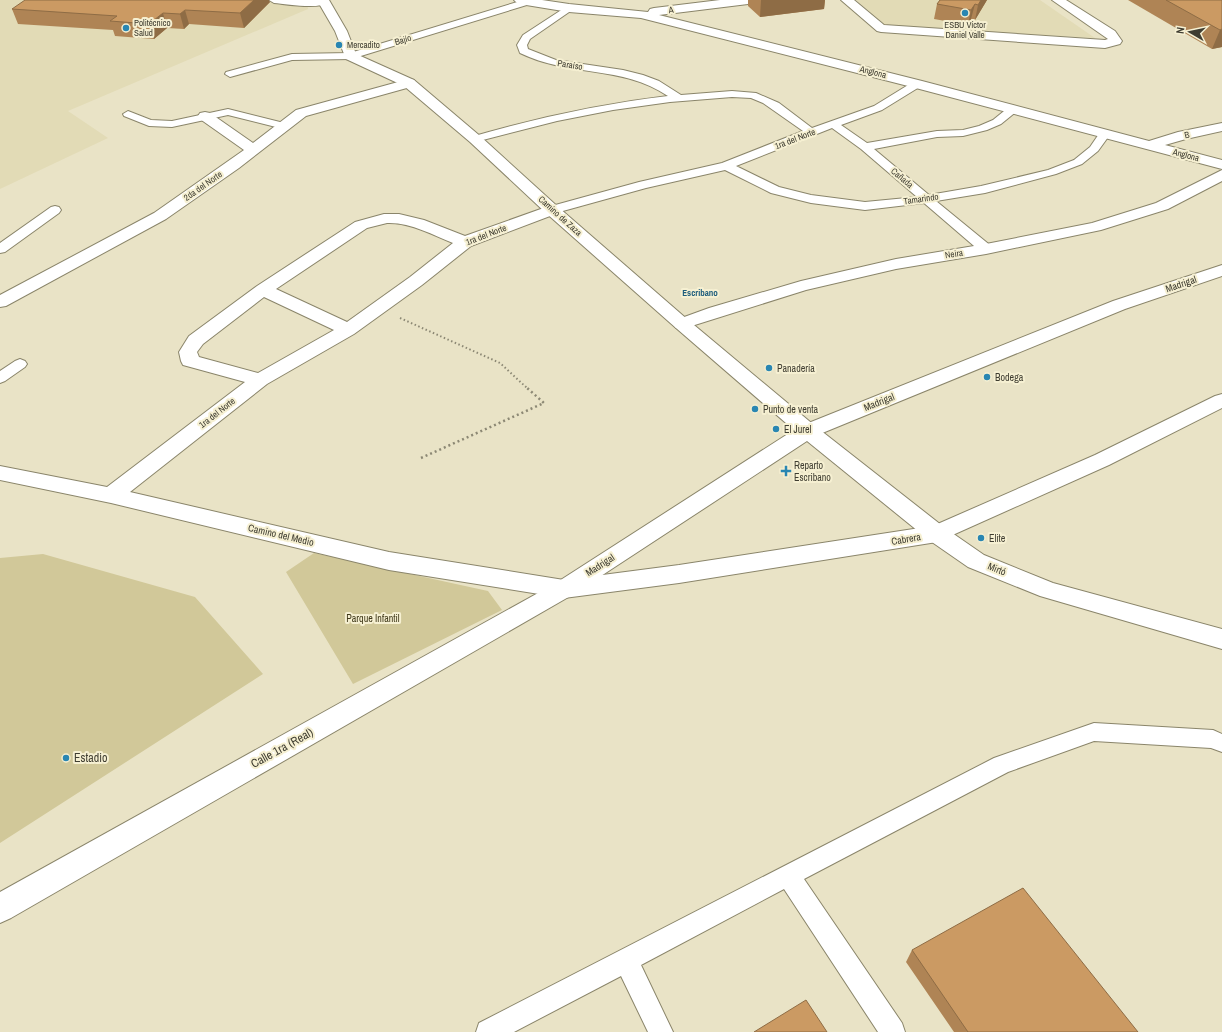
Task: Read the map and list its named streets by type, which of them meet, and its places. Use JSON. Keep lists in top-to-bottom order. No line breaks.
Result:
{"streets":{"street":["A","Anglona","B","1ra del Norte","2da del Norte","Camino de Zaza","Neira","Madrigal","Camino del Medio","Cabrera","Mirtó","Calle 1ra (Real)"],"lane":["Bajío","Paraíso","Cañada","Tamarindo"]},"crossings":[["A","Anglona"],["Bajío","Anglona"],["Bajío","Camino de Zaza"],["Paraíso","Anglona"],["Anglona","B"],["Anglona","1ra del Norte"],["Anglona","Tamarindo"],["1ra del Norte","Cañada"],["1ra del Norte","Tamarindo"],["1ra del Norte","Camino de Zaza"],["1ra del Norte","Camino del Medio"],["Cañada","Tamarindo"],["Cañada","Neira"],["2da del Norte","Camino de Zaza"],["Camino de Zaza","Neira"],["Camino de Zaza","Madrigal"],["Camino de Zaza","Mirtó"],["Madrigal","Camino del Medio"],["Madrigal","Cabrera"],["Madrigal","Mirtó"],["Madrigal","Calle 1ra (Real)"],["Camino del Medio","Cabrera"],["Camino del Medio","Calle 1ra (Real)"],["Cabrera","Mirtó"],["Cabrera","Calle 1ra (Real)"]],"districts":["Escribano"],"parks":["Parque Infantil"],"places":{"other":["ESBU Víctor Daniel Valle","Politécnico Salud","Mercadito","Panadería","Bodega","Punto de venta","El Jurel","Elite","Estadio"],"health":["Reparto Escribano"]},"north":"left"}
